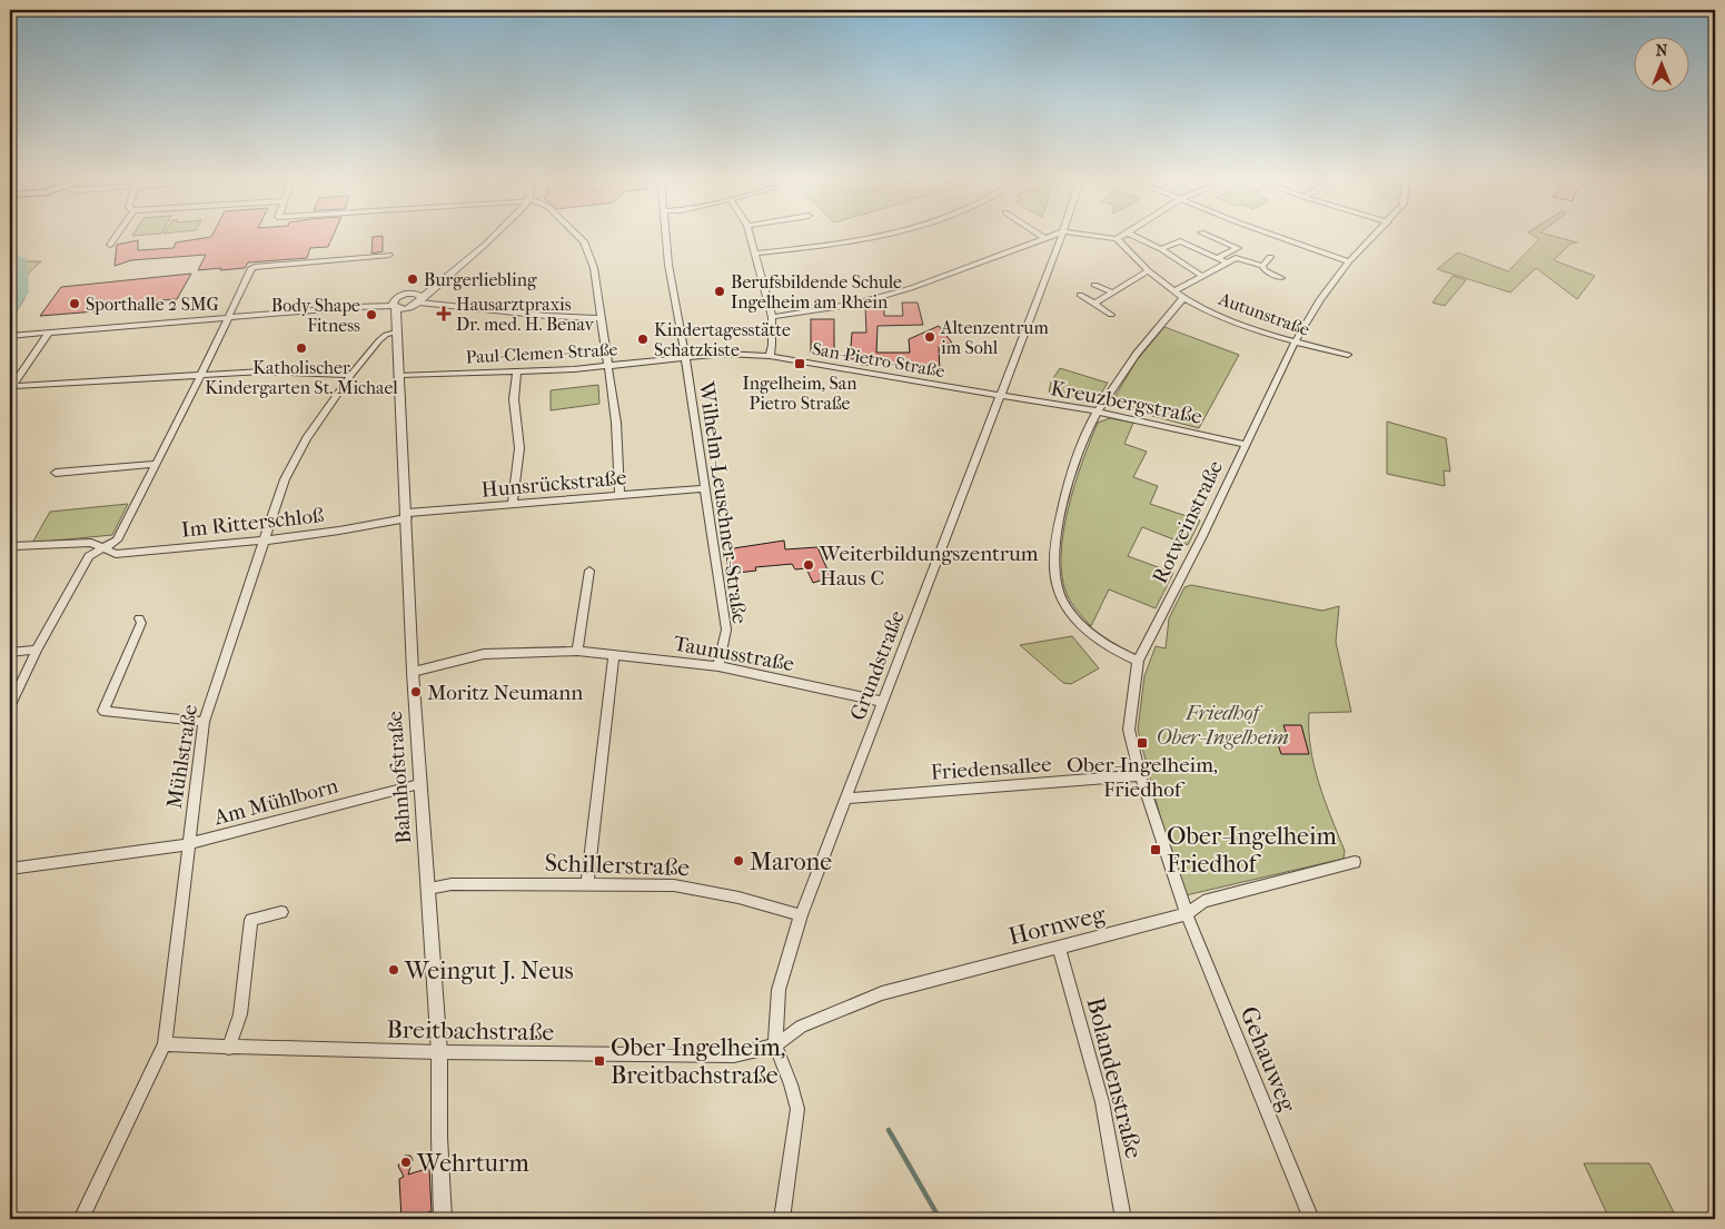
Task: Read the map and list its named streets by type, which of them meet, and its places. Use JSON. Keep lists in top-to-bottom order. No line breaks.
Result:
{"streets":{"street":["Autunstraße","Paul-Clemen-Straße","San-Pietro-Straße","Kreuzbergstraße","Hunsrückstraße","Wilhelm-Leuschner-Straße","Im Ritterschloß","Rotweinstraße","Taunusstraße","Grundstraße","Mühlstraße","Friedensallee","Bahnhofstraße","Am Mühlborn","Schillerstraße","Hornweg","Breitbachstraße","Gehauweg","Bolandenstraße"]},"crossings":[["Autunstraße","Rotweinstraße"],["Paul-Clemen-Straße","San-Pietro-Straße"],["Paul-Clemen-Straße","Wilhelm-Leuschner-Straße"],["Paul-Clemen-Straße","Bahnhofstraße"],["San-Pietro-Straße","Kreuzbergstraße"],["San-Pietro-Straße","Wilhelm-Leuschner-Straße"],["San-Pietro-Straße","Grundstraße"],["Kreuzbergstraße","Rotweinstraße"],["Kreuzbergstraße","Grundstraße"],["Hunsrückstraße","Wilhelm-Leuschner-Straße"],["Hunsrückstraße","Im Ritterschloß"],["Hunsrückstraße","Bahnhofstraße"],["Wilhelm-Leuschner-Straße","Taunusstraße"],["Im Ritterschloß","Mühlstraße"],["Im Ritterschloß","Bahnhofstraße"],["Rotweinstraße","Friedensallee"],["Rotweinstraße","Hornweg"],["Rotweinstraße","Gehauweg"],["Taunusstraße","Grundstraße"],["Taunusstraße","Bahnhofstraße"],["Grundstraße","Friedensallee"],["Grundstraße","Schillerstraße"],["Grundstraße","Hornweg"],["Grundstraße","Breitbachstraße"],["Mühlstraße","Bahnhofstraße"],["Mühlstraße","Am Mühlborn"],["Mühlstraße","Breitbachstraße"],["Bahnhofstraße","Am Mühlborn"],["Bahnhofstraße","Schillerstraße"],["Bahnhofstraße","Breitbachstraße"],["Hornweg","Breitbachstraße"],["Hornweg","Gehauweg"],["Hornweg","Bolandenstraße"]],"parks":["Friedhof Ober-Ingelheim"],"places":{"other":["Burgerliebling","Berufsbildende Schule Ingelheim am Rhein","Sporthalle 2 SMG","Body Shape Fitness","Altenzentrum im Sohl","Kindertagesstätte Schatzkiste","Katholischer Kindergarten St. Michael","Weiterbildungszentrum Haus C","Moritz Neumann","Marone","Weingut J. Neus","Wehrturm"],"health":["Hausarztpraxis Dr. med. H. Benav"],"transit":["Ingelheim, San Pietro Straße","Ober-Ingelheim, Friedhof","Ober-Ingelheim Friedhof","Ober-Ingelheim, Breitbachstraße"]},"north":"top"}
